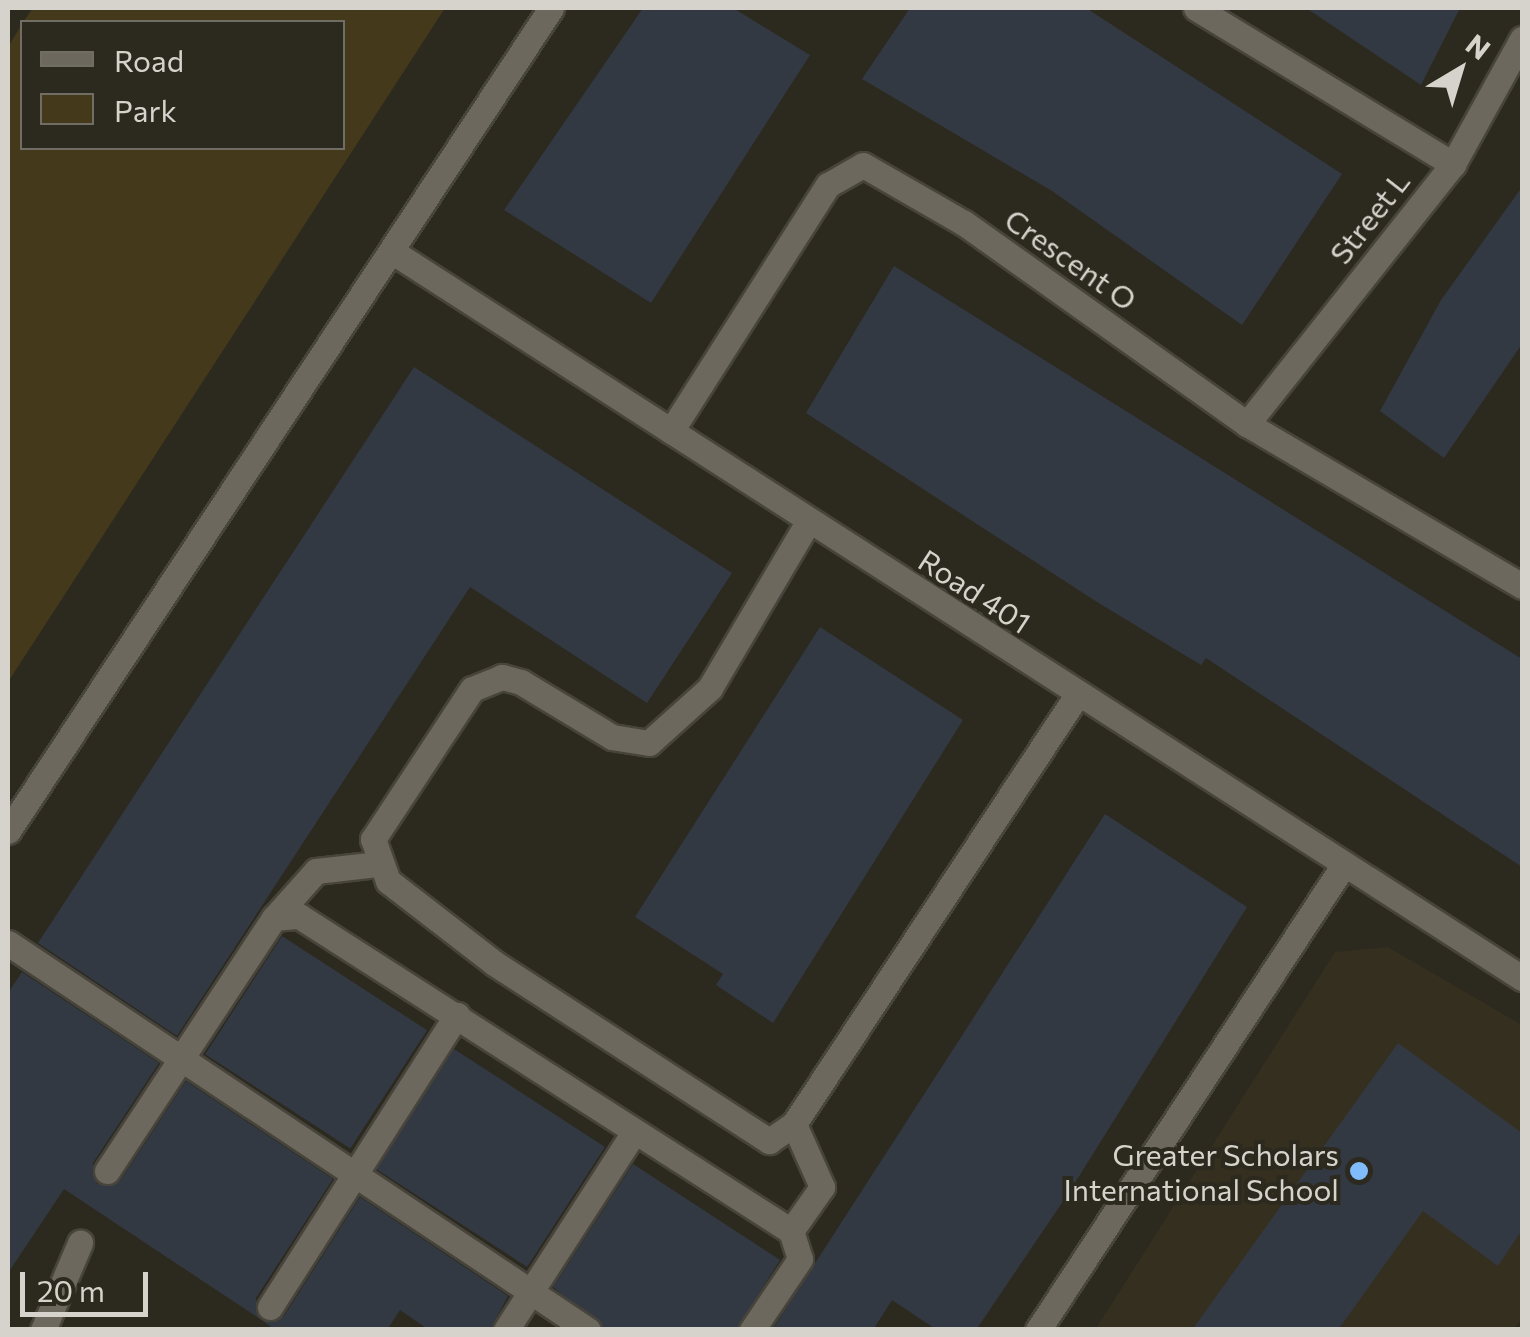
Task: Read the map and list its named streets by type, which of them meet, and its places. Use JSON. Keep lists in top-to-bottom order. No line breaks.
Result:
{"streets":{"street":["Street L","Crescent O","Road 401"]},"crossings":[["Street L","Crescent O"],["Crescent O","Road 401"]],"places":["Greater Scholars International School"],"legend":["Road","Park"],"scale_bar":"20 m","north":"top right"}
